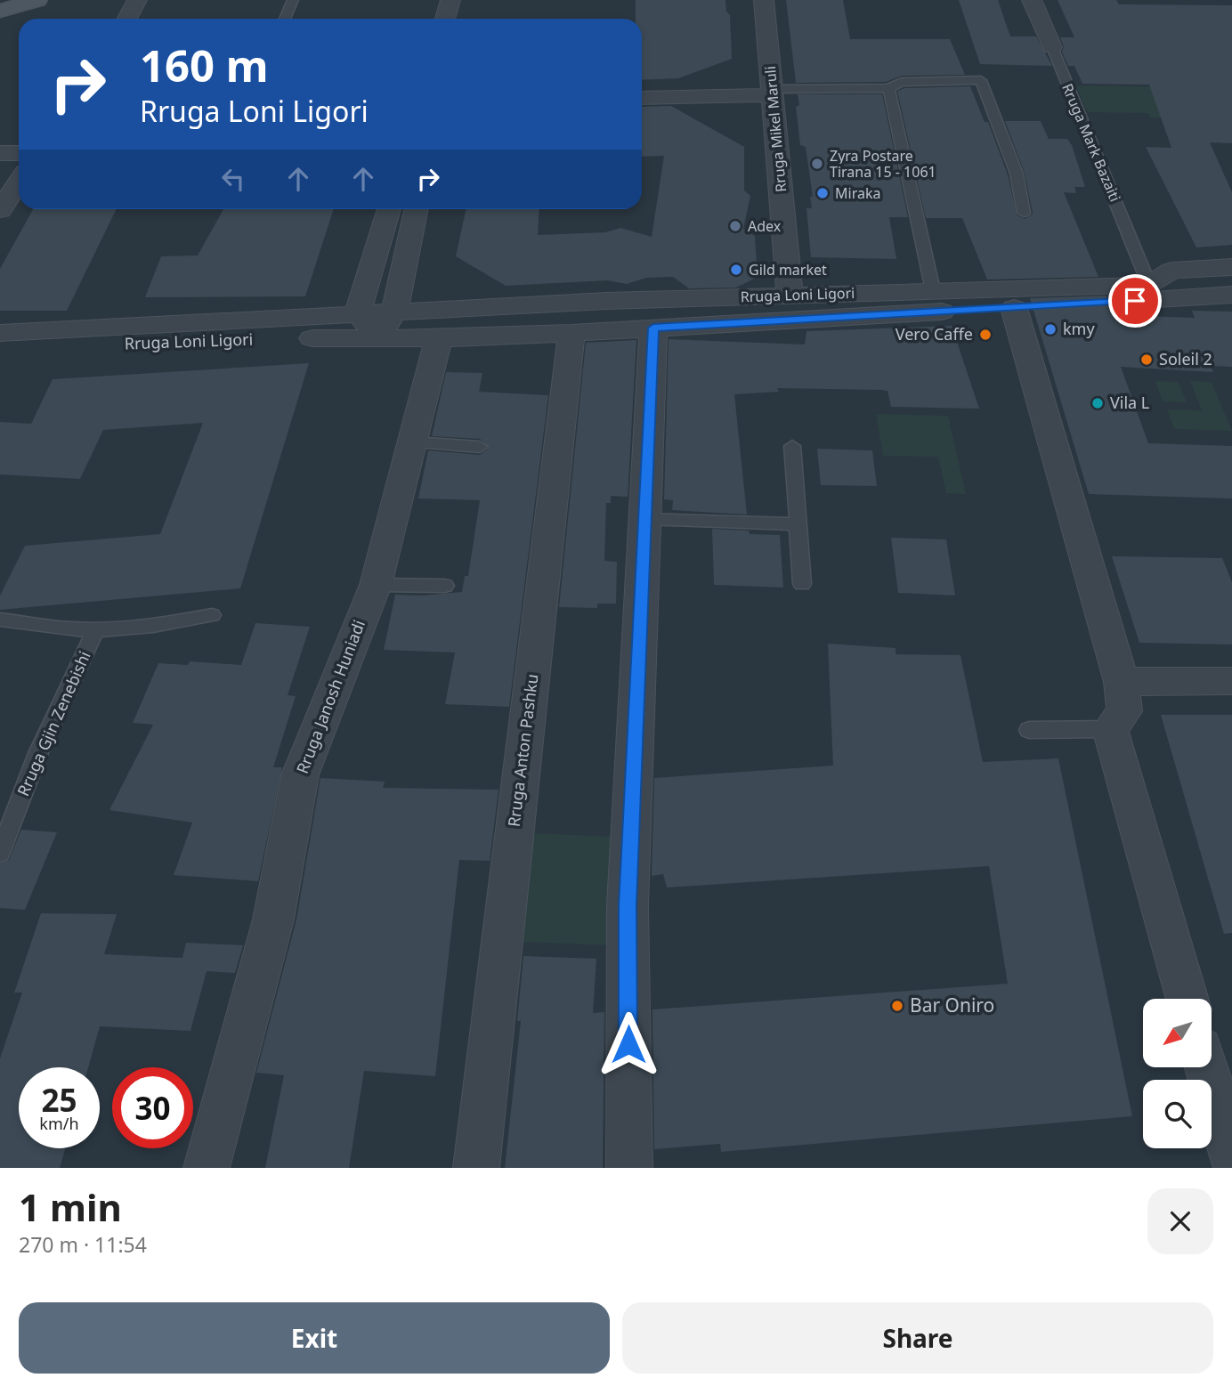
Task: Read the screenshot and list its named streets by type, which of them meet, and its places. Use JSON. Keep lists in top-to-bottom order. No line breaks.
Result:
{"streets":{"street":["Rruga Mikel Maruli","Rruga Mark Bazaiti","Rruga Loni Ligori","Rruga Janosh Huniadi","Rruga Anton Pashku"],"lane":["Rruga Gjin Zenebishi"]},"crossings":[["Rruga Mikel Maruli","Rruga Loni Ligori"],["Rruga Mark Bazaiti","Rruga Loni Ligori"],["Rruga Loni Ligori","Rruga Janosh Huniadi"],["Rruga Loni Ligori","Rruga Anton Pashku"]],"places":["Zyra Postare Tirana 15 - 1061","Miraka","Adex","Gild market","kmy","Vero Caffe","Soleil 2","Vila L","Bar Oniro"],"north":"bottom left","page":{"turn":["160 m","Rruga Loni Ligori"],"speed":"25 km/h","limit":"30","heading":["1 min","270 m · 11:54"],"buttons":["Exit","Share"]}}
